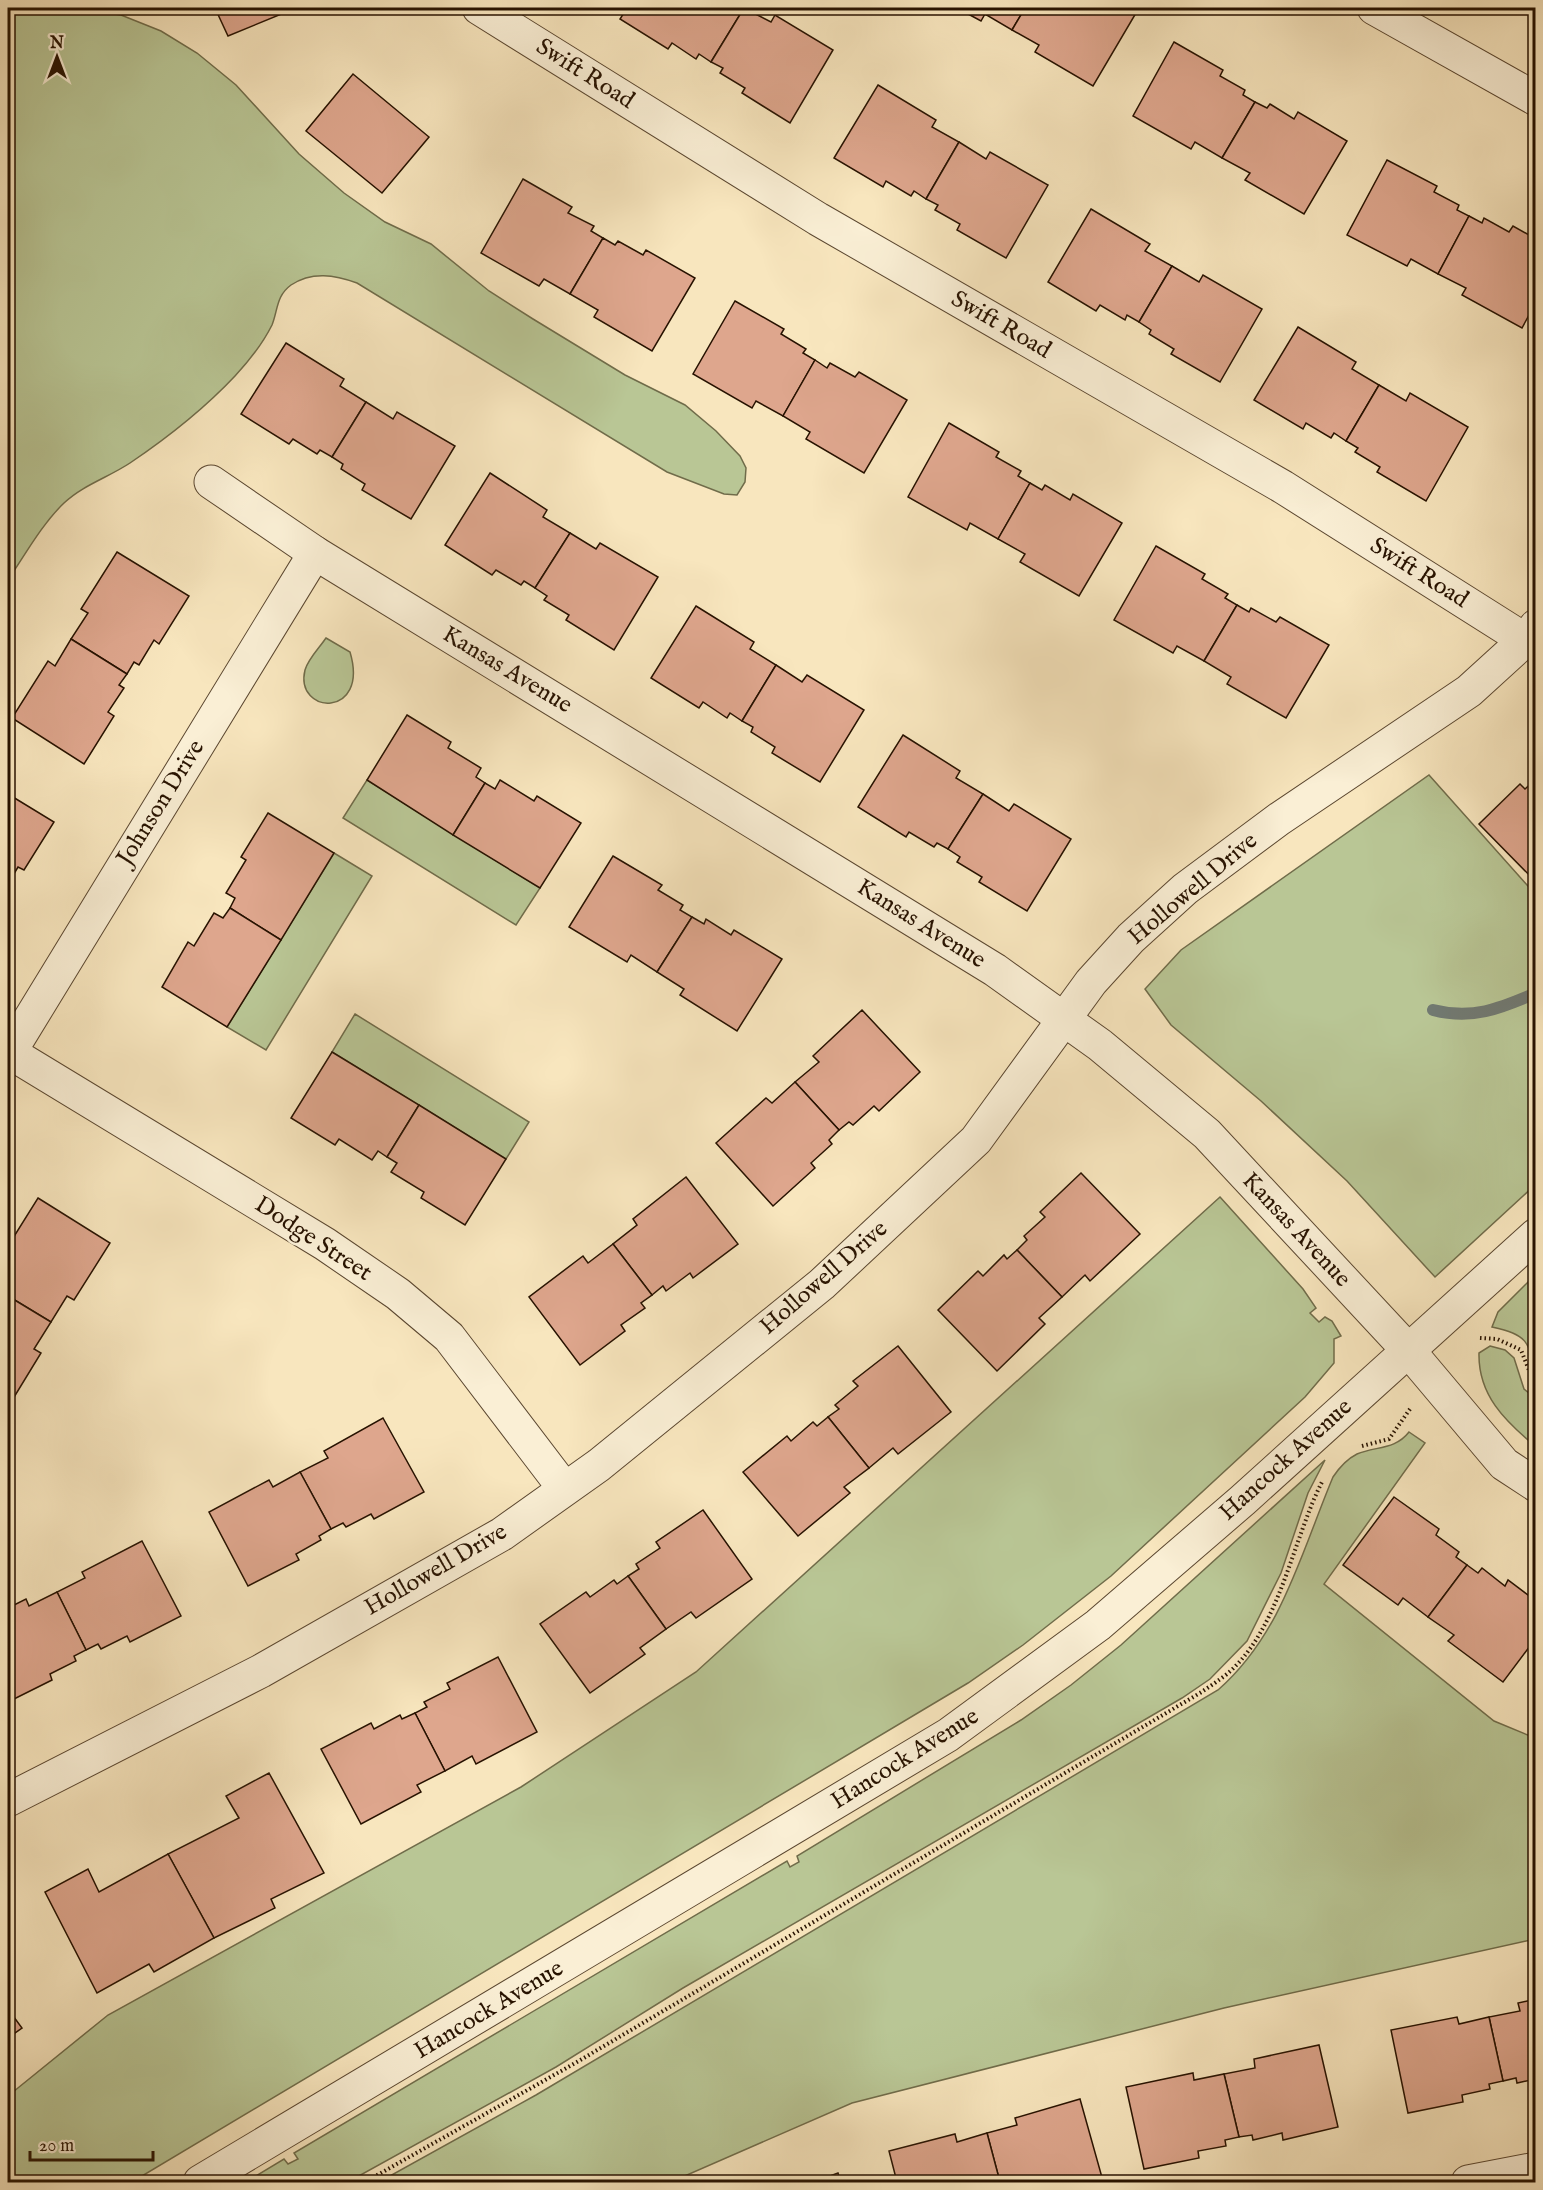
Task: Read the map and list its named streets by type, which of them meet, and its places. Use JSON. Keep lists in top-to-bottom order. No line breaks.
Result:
{"streets":{"street":["Swift Road","Kansas Avenue","Johnson Drive","Hollowell Drive","Dodge Street","Hancock Avenue"]},"crossings":[["Swift Road","Hollowell Drive"],["Kansas Avenue","Johnson Drive"],["Kansas Avenue","Hollowell Drive"],["Kansas Avenue","Hancock Avenue"],["Johnson Drive","Dodge Street"],["Hollowell Drive","Dodge Street"]],"scale_bar":"20 m","north":"top"}
